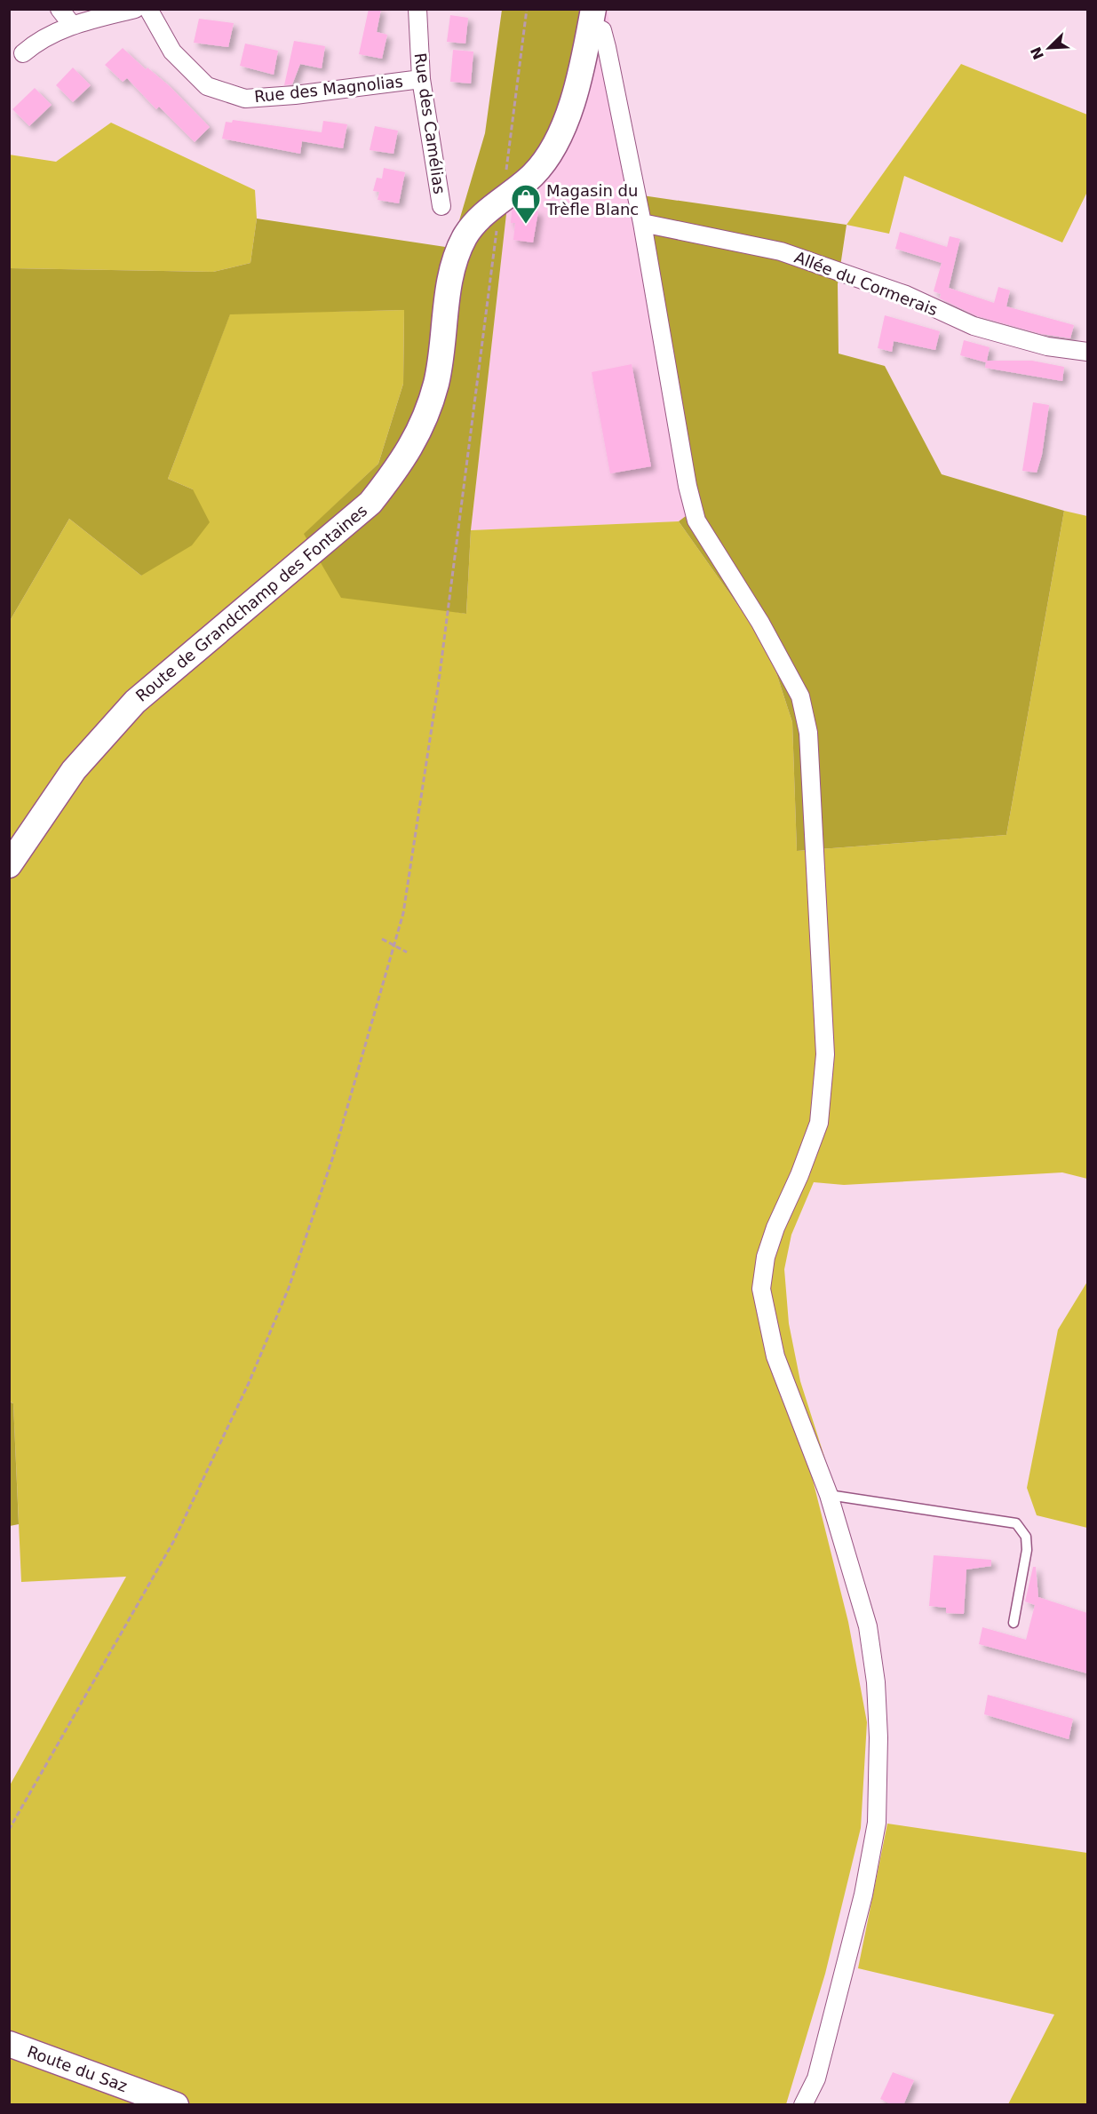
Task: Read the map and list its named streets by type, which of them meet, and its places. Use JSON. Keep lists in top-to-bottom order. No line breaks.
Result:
{"streets":{"street":["Rue des Magnolias","Rue des Camélias","Allée du Cormerais","Route de Grandchamp des Fontaines","Route du Saz"]},"crossings":[["Rue des Magnolias","Rue des Camélias"]],"places":{"shop":["Magasin du Trèfle Blanc"]},"north":"bottom left"}
